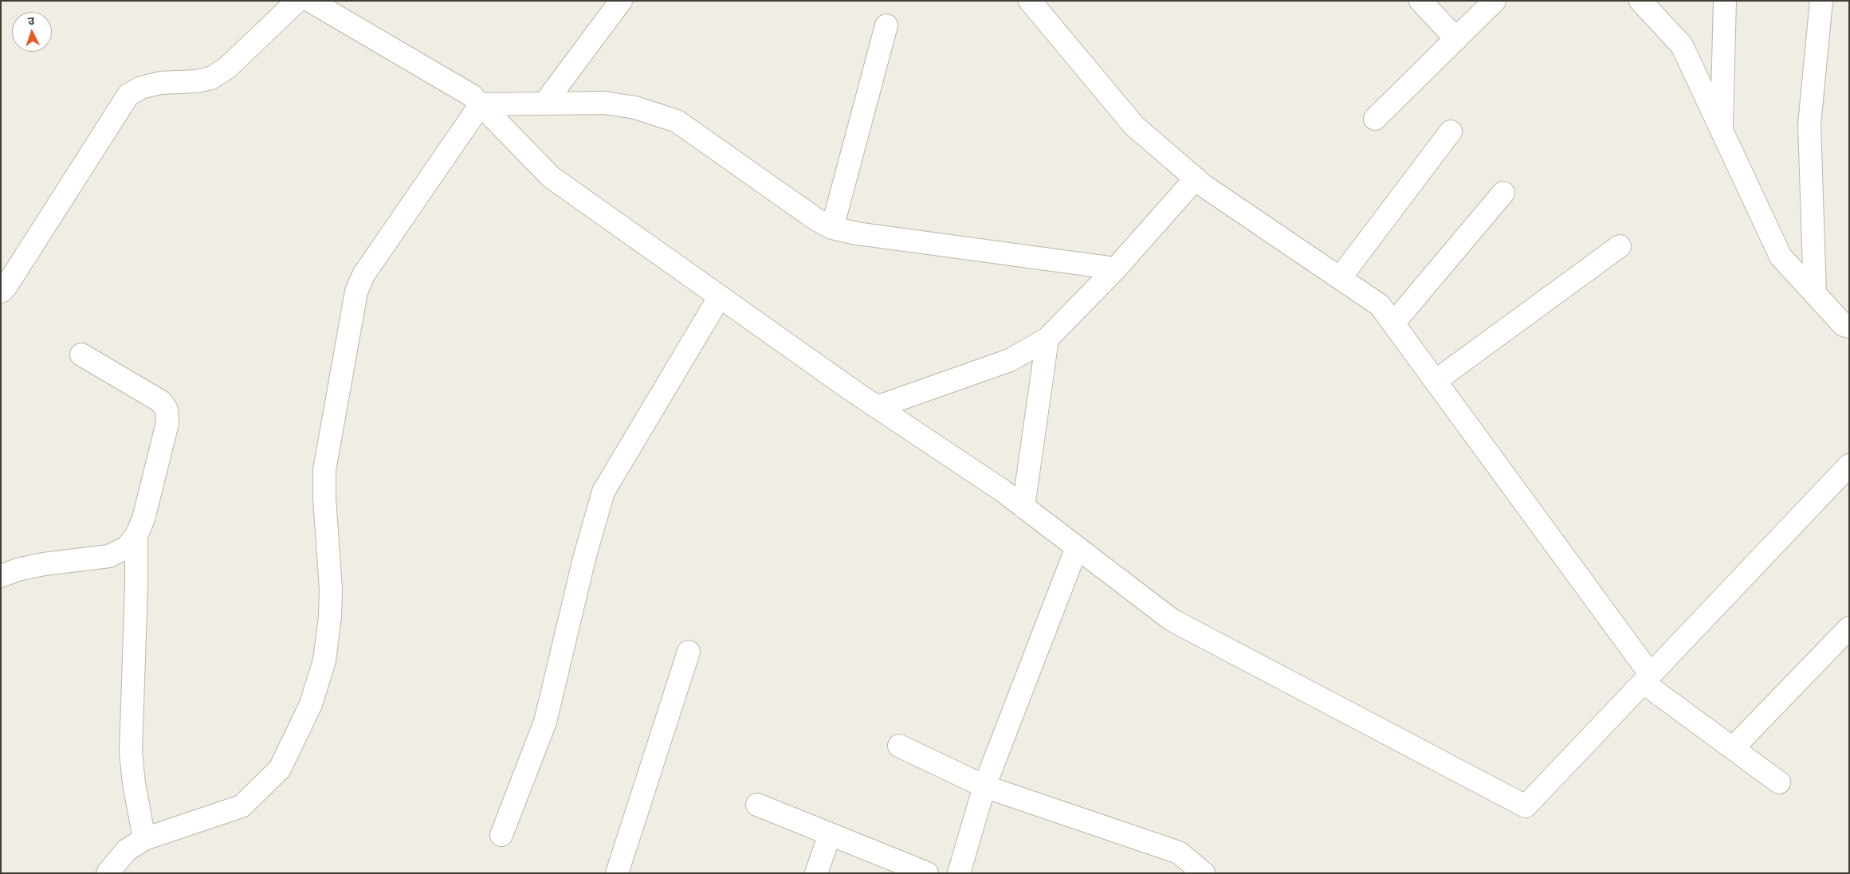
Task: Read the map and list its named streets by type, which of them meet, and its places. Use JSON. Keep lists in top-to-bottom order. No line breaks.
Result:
{"north":"top"}
